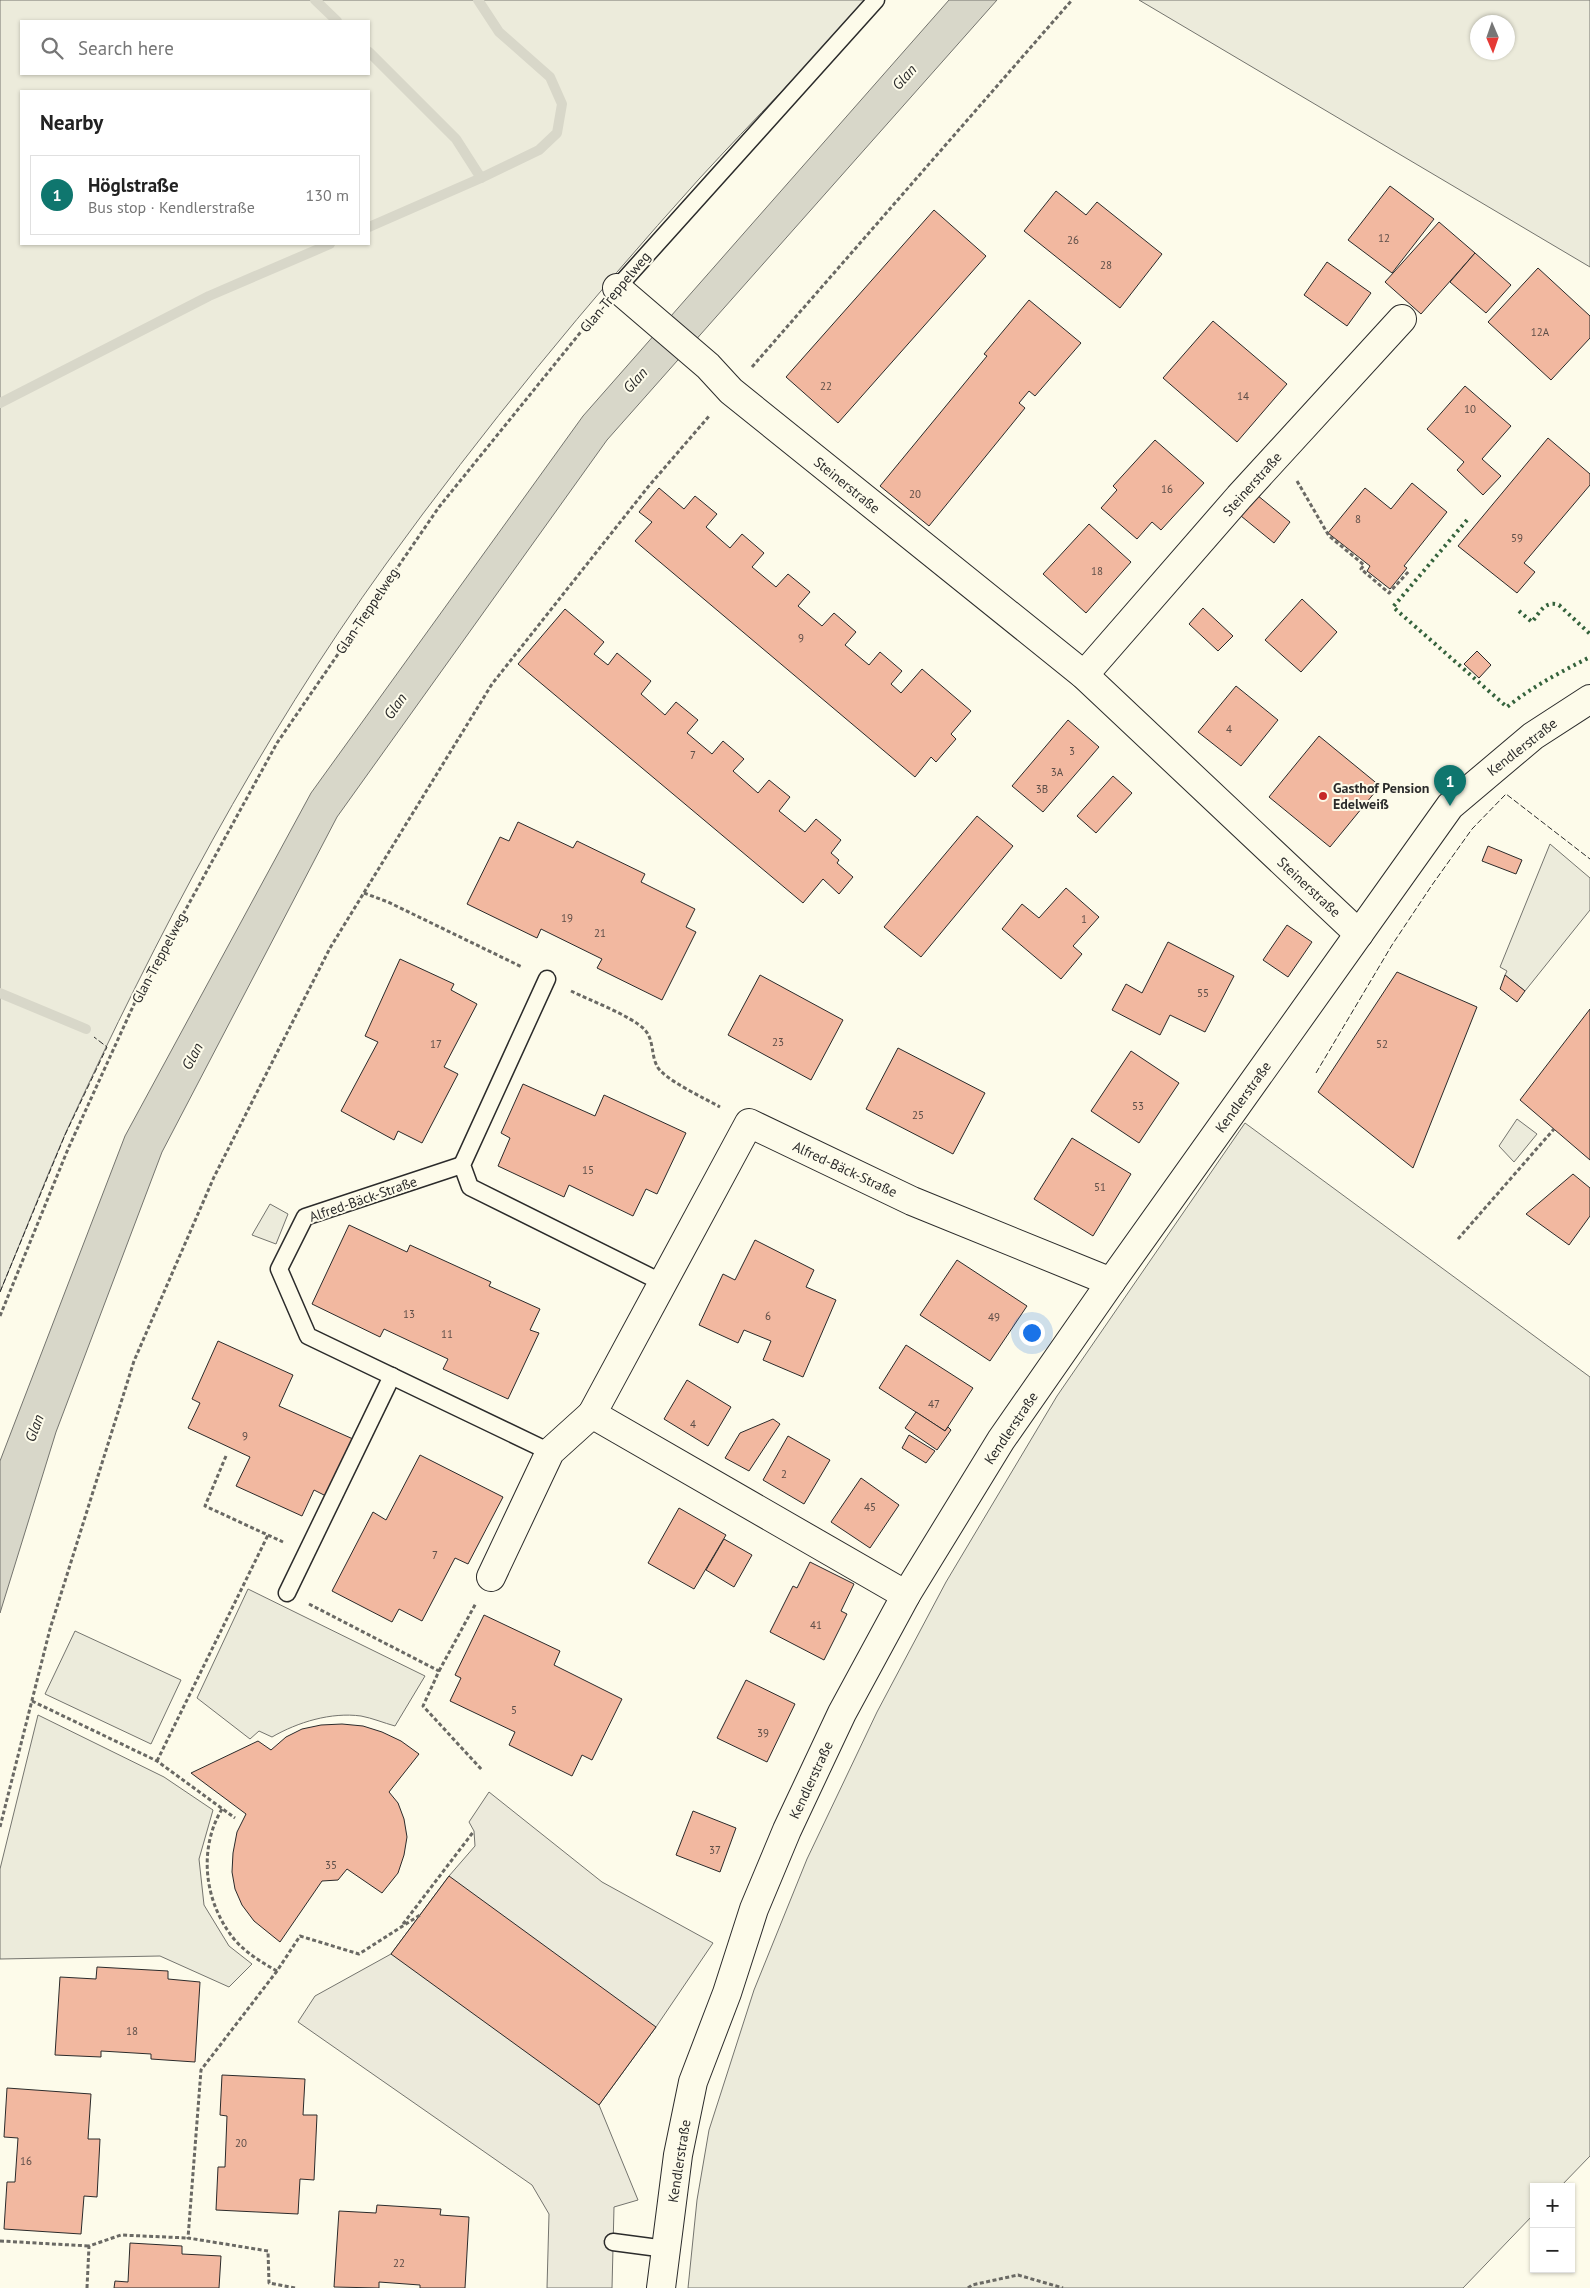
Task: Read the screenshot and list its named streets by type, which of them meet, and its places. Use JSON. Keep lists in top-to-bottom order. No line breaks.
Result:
{"streets":{"street":["Steinerstraße","Kendlerstraße","Alfred-Bäck-Straße"],"lane":["Glan-Treppelweg"]},"crossings":[["Glan-Treppelweg","Steinerstraße"],["Steinerstraße","Kendlerstraße"],["Kendlerstraße","Alfred-Bäck-Straße"]],"water":["Glan"],"places":["Gasthof Pension Edelweiß"],"house_numbers":["12","26","28","12A","22","14","10","16","20","8","59","18","9","4","3","7","3A","3B","19","1","21","55","23","17","52","53","25","15","51","13","6","49","11","47","4","9","2","45","7","41","5","39","37","35","18","20","16","22"],"north":"bottom","page":{"search":"Search here","heading":"Nearby","list":[{"mark":"1","name":"Höglstraße","note":"Bus stop · Kendlerstraße","value":"130 m"}],"pins":"1","map_buttons":["+","−"]}}
